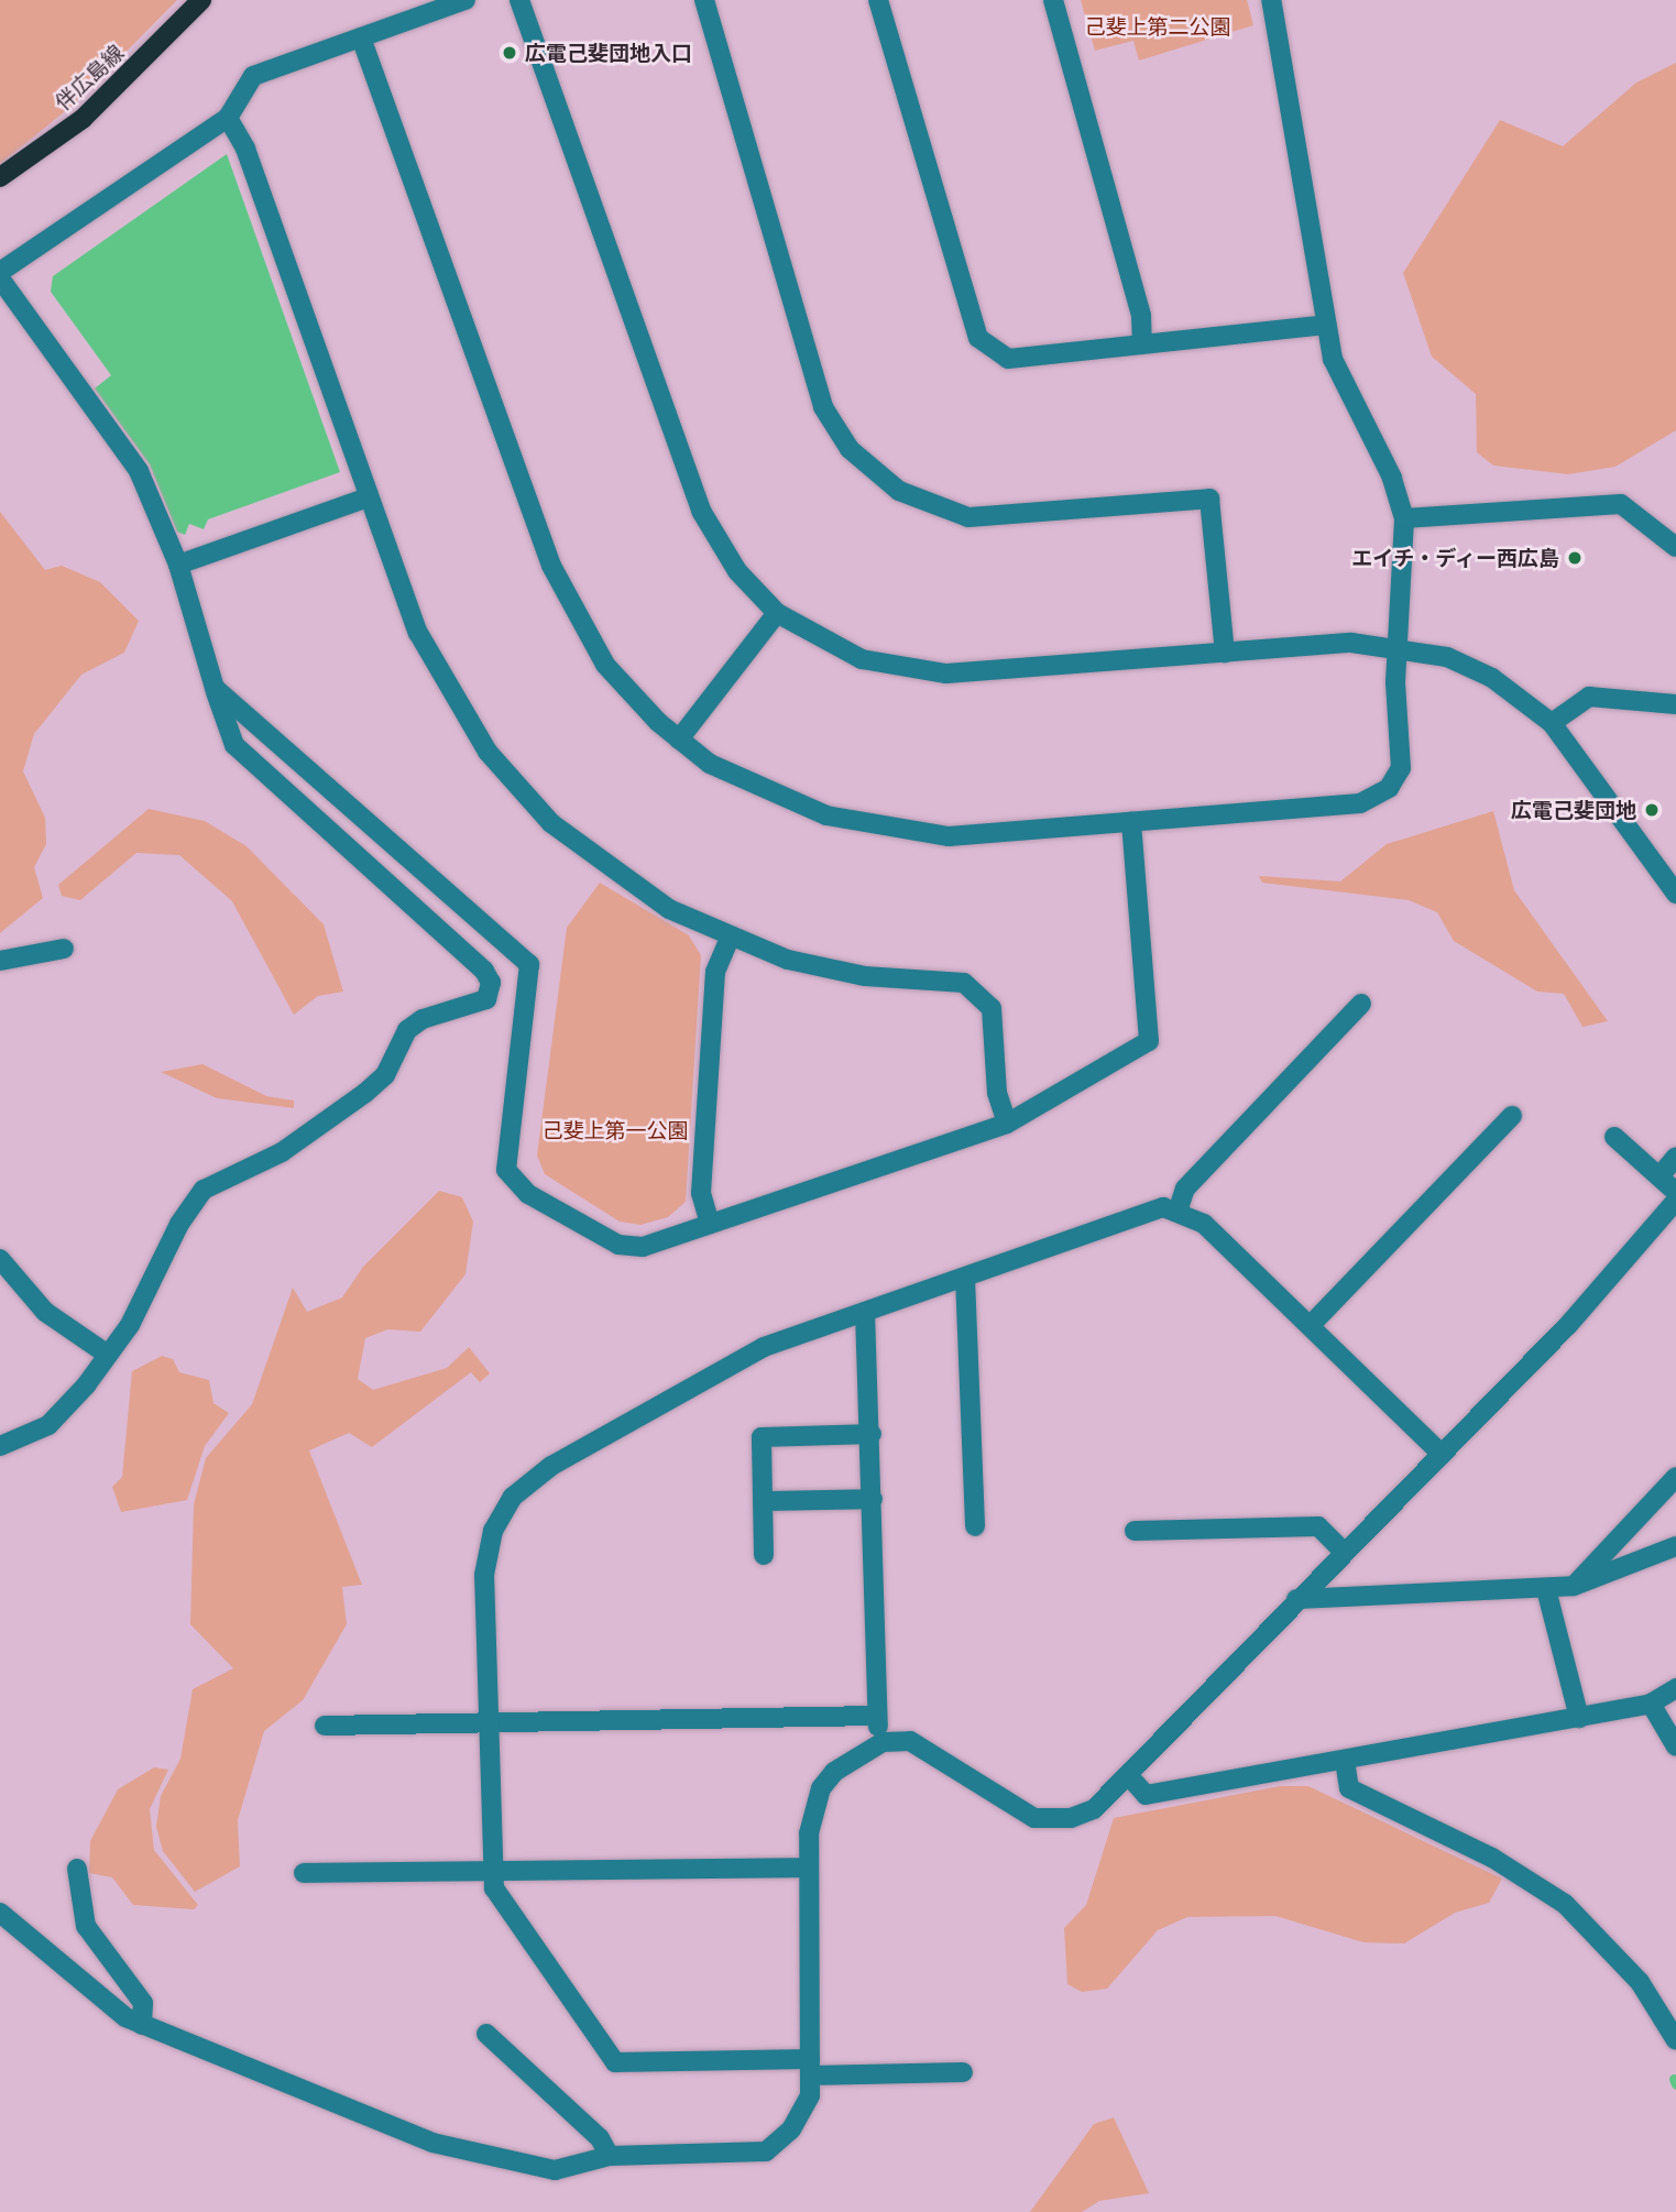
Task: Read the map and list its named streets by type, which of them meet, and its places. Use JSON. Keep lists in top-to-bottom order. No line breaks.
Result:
{"streets":{"main road":["伴広島線"]},"parks":["己斐上第二公園","己斐上第一公園"],"places":["広電己斐団地入口","エイチ・ディー西広島","広電己斐団地"]}
